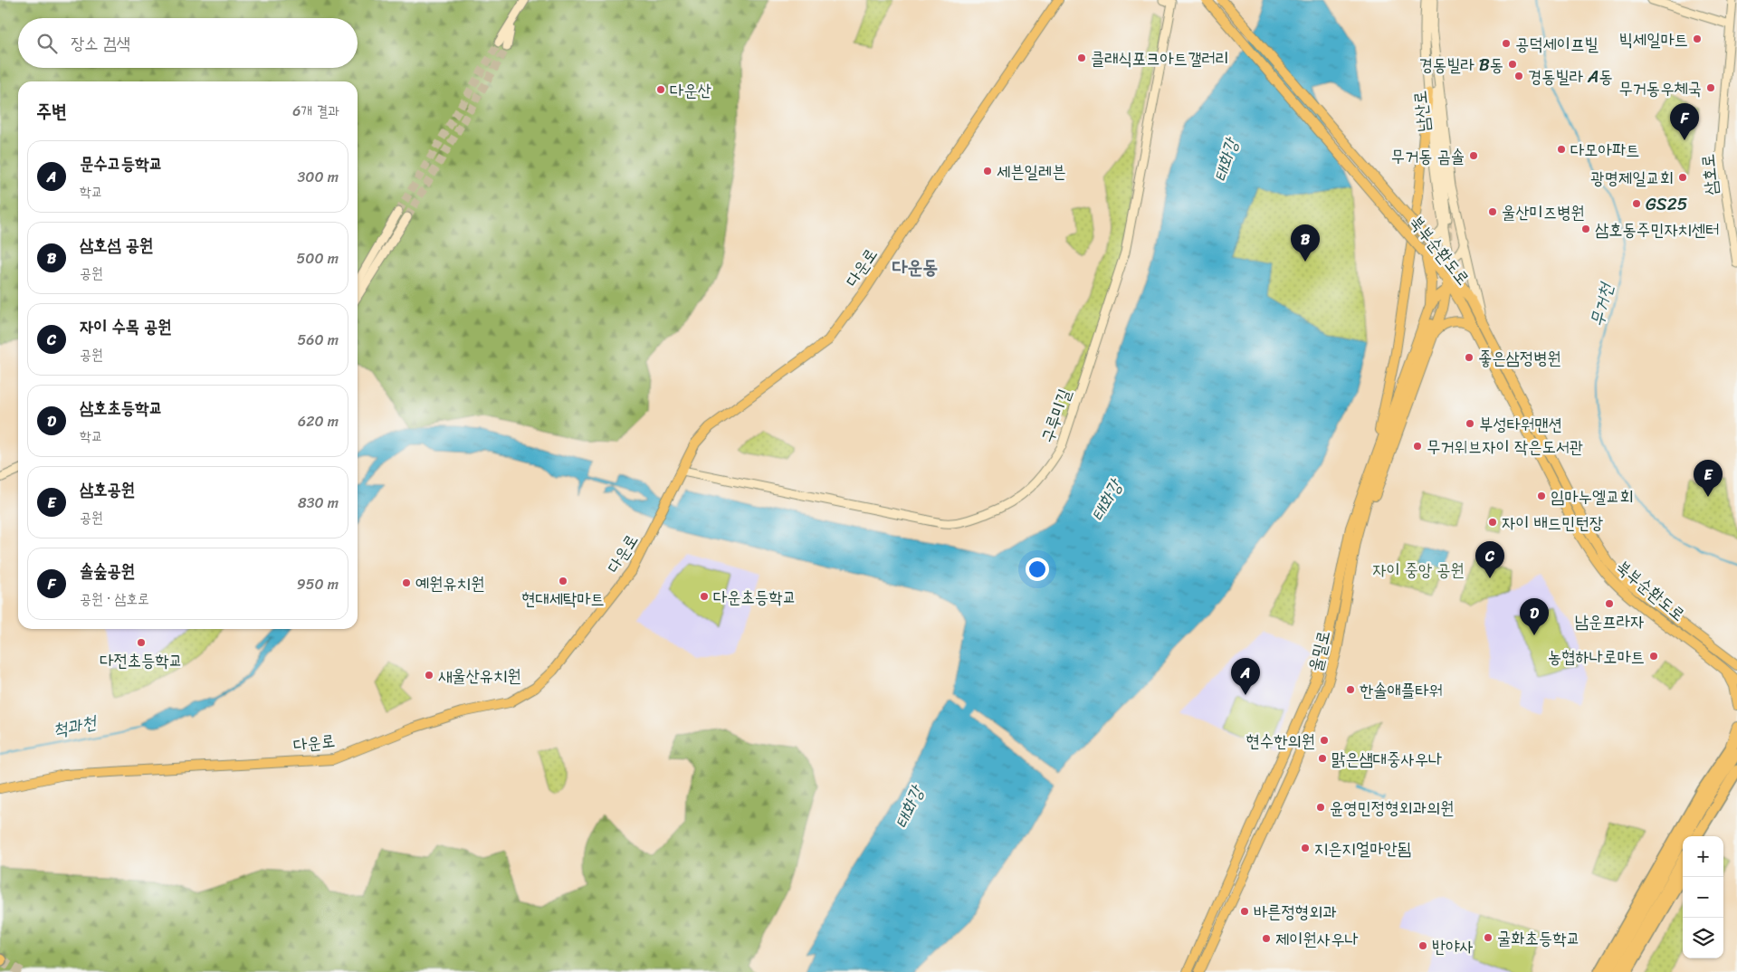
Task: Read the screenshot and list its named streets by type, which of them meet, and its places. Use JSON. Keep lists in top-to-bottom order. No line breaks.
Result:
{"streets":{"main road":["남산로","삼호로","북부순환도로","다운로","구루미길","울밀로"]},"crossings":[["다운로","구루미길"]],"districts":["다운동"],"water":["태화강","무거천","척과천"],"parks":["자이 중앙 공원"],"places":["빅세일마트","공덕세이프빌","클래식포크아트갤러리","경동빌라 B동","경동빌라 A동","무거동우체국","다운산","다모아파트","무거동 곰솔","세븐일레븐","광명제일교회","GS25","울산미즈병원","삼호동주민자치센터","좋은삼정병원","부성타워맨션","무거위브자이 작은도서관","임마누엘교회","자이 배드민턴장","현대세탁마트","예원유치원","다운초등학교","남운프라자","다전초등학교","농협하나로마트","새울산유치원","한솔애플타워","현수한의원","맑은샘대중사우나","윤영민정형외과의원","지은지얼마안됨","바른정형외과","굴화초등학교","제이원사우나","반야사"],"page":{"search":"장소 검색","heading":["주변","6개 결과"],"pins":["F","B","E","C","D","A"],"list":[{"mark":"A","name":"문수고등학교","note":"학교","value":"300 m"},{"mark":"B","name":"삼호섬 공원","note":"공원","value":"500 m"},{"mark":"C","name":"자이 수목 공원","note":"공원","value":"560 m"},{"mark":"D","name":"삼호초등학교","note":"학교","value":"620 m"},{"mark":"E","name":"삼호공원","note":"공원","value":"830 m"},{"mark":"F","name":"솔숲공원","note":"공원 · 삼호로","value":"950 m"}],"map_buttons":["+","−"]}}
